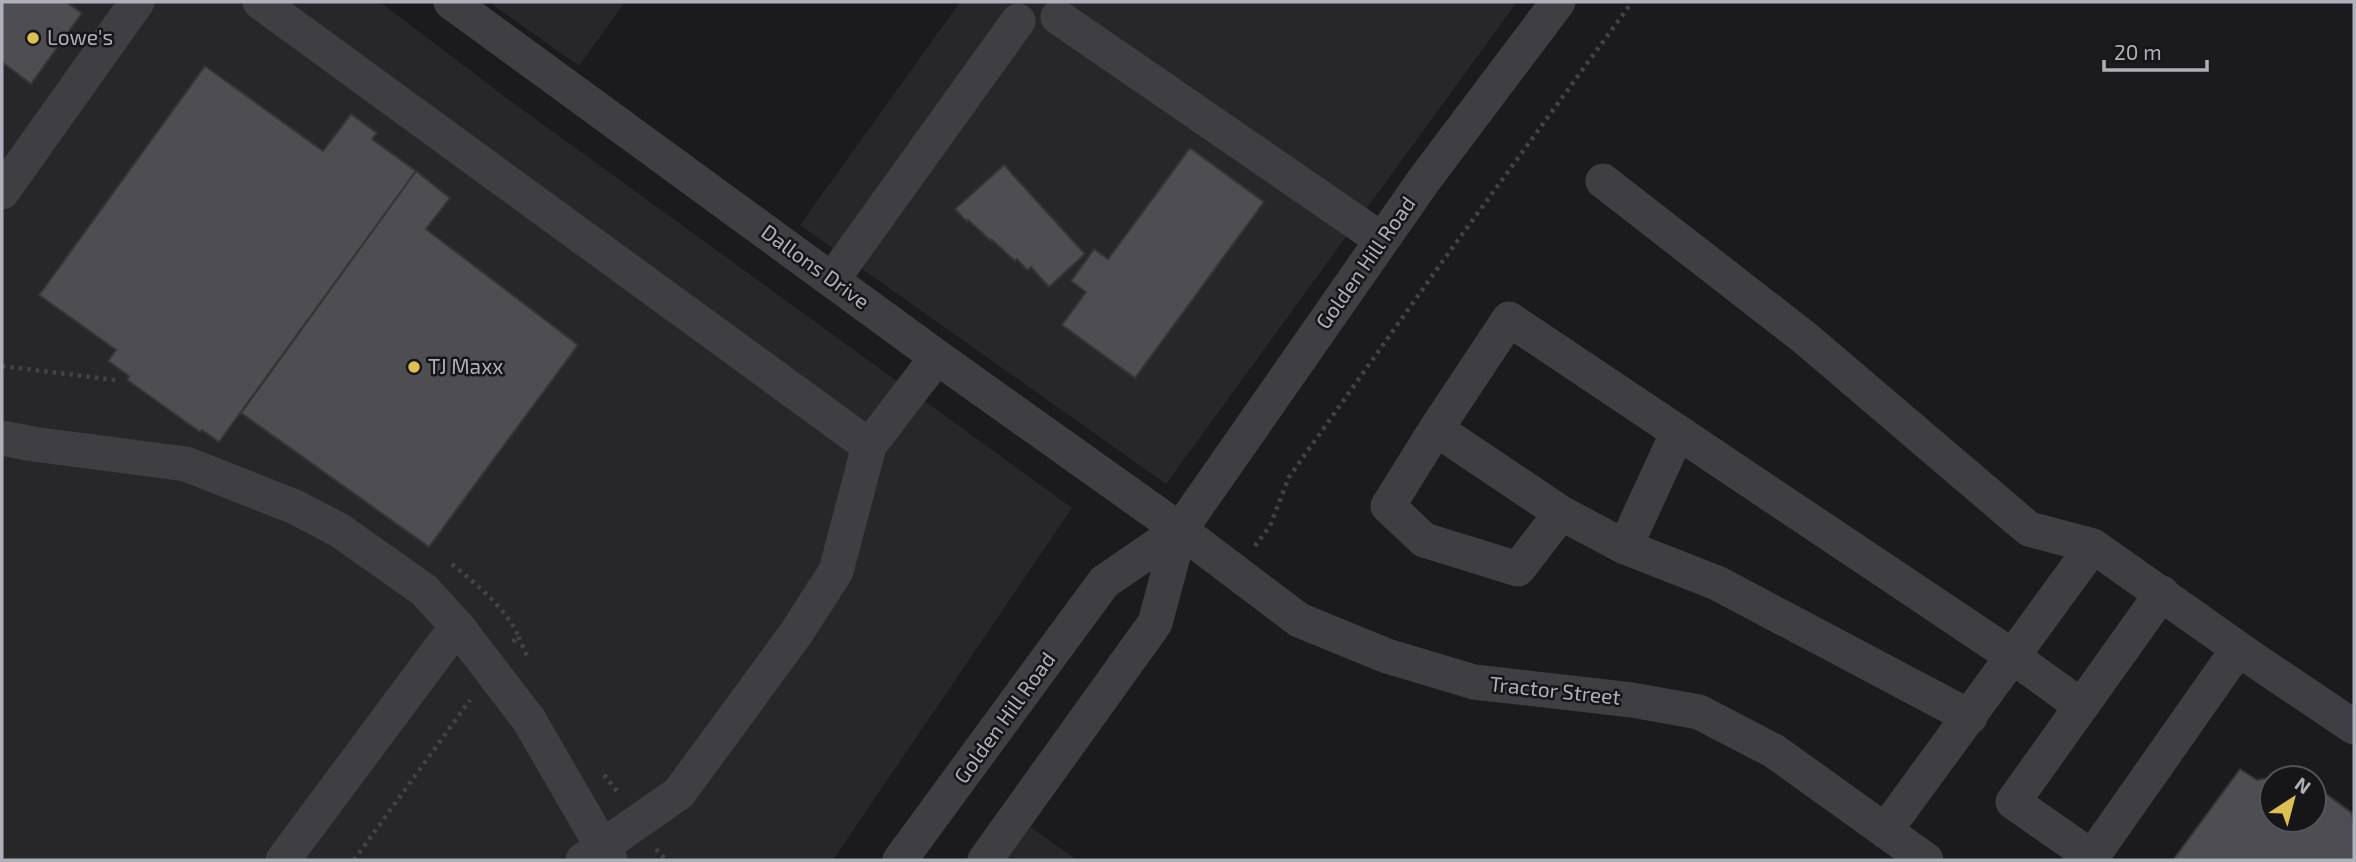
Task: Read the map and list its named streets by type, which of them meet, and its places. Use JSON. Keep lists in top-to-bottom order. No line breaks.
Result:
{"streets":{"street":["Golden Hill Road","Dallons Drive","Tractor Street"]},"crossings":[["Golden Hill Road","Dallons Drive"],["Golden Hill Road","Tractor Street"],["Dallons Drive","Tractor Street"]],"places":["Lowe's","TJ Maxx"],"scale_bar":"20 m","north":"top right"}
